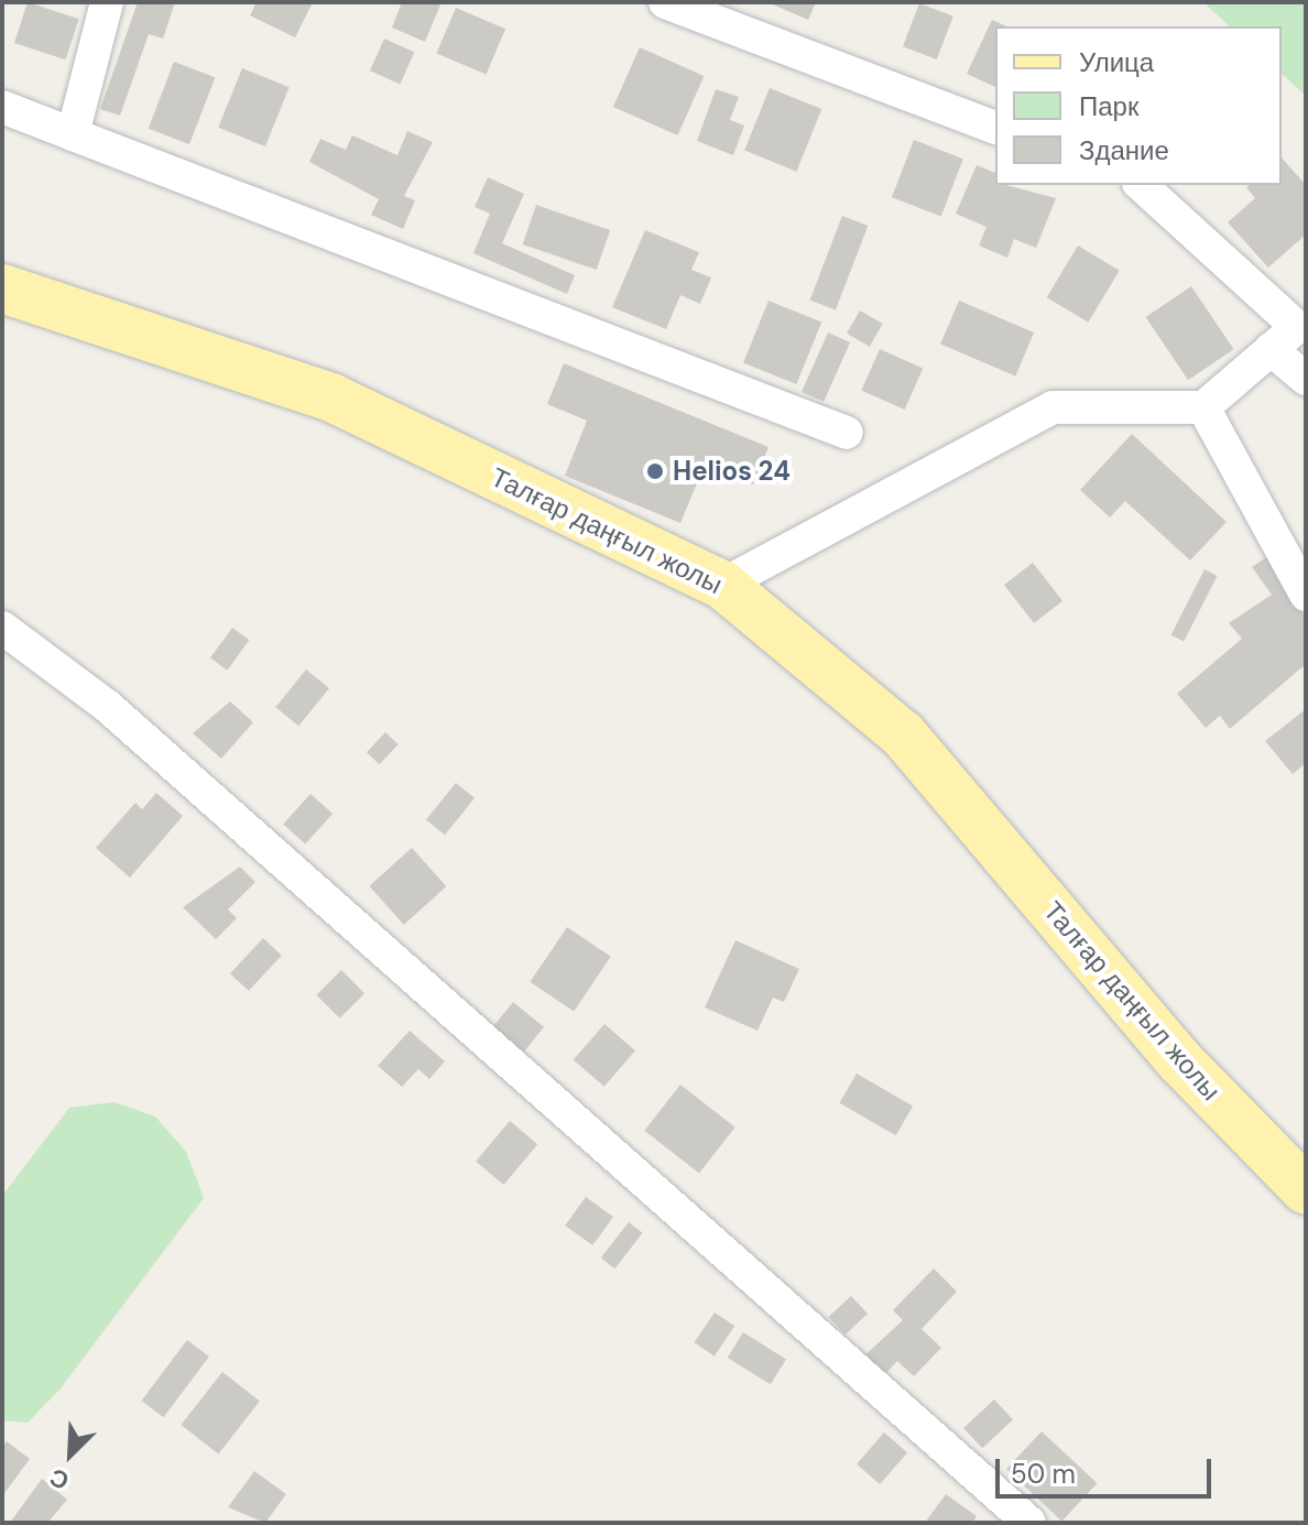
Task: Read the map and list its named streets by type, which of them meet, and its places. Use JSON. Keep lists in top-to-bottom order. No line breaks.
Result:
{"streets":{"main road":["Талғар даңғыл жолы"]},"places":["Helios 24"],"legend":["Улица","Парк","Здание"],"scale_bar":"50 m","north":"bottom left"}
